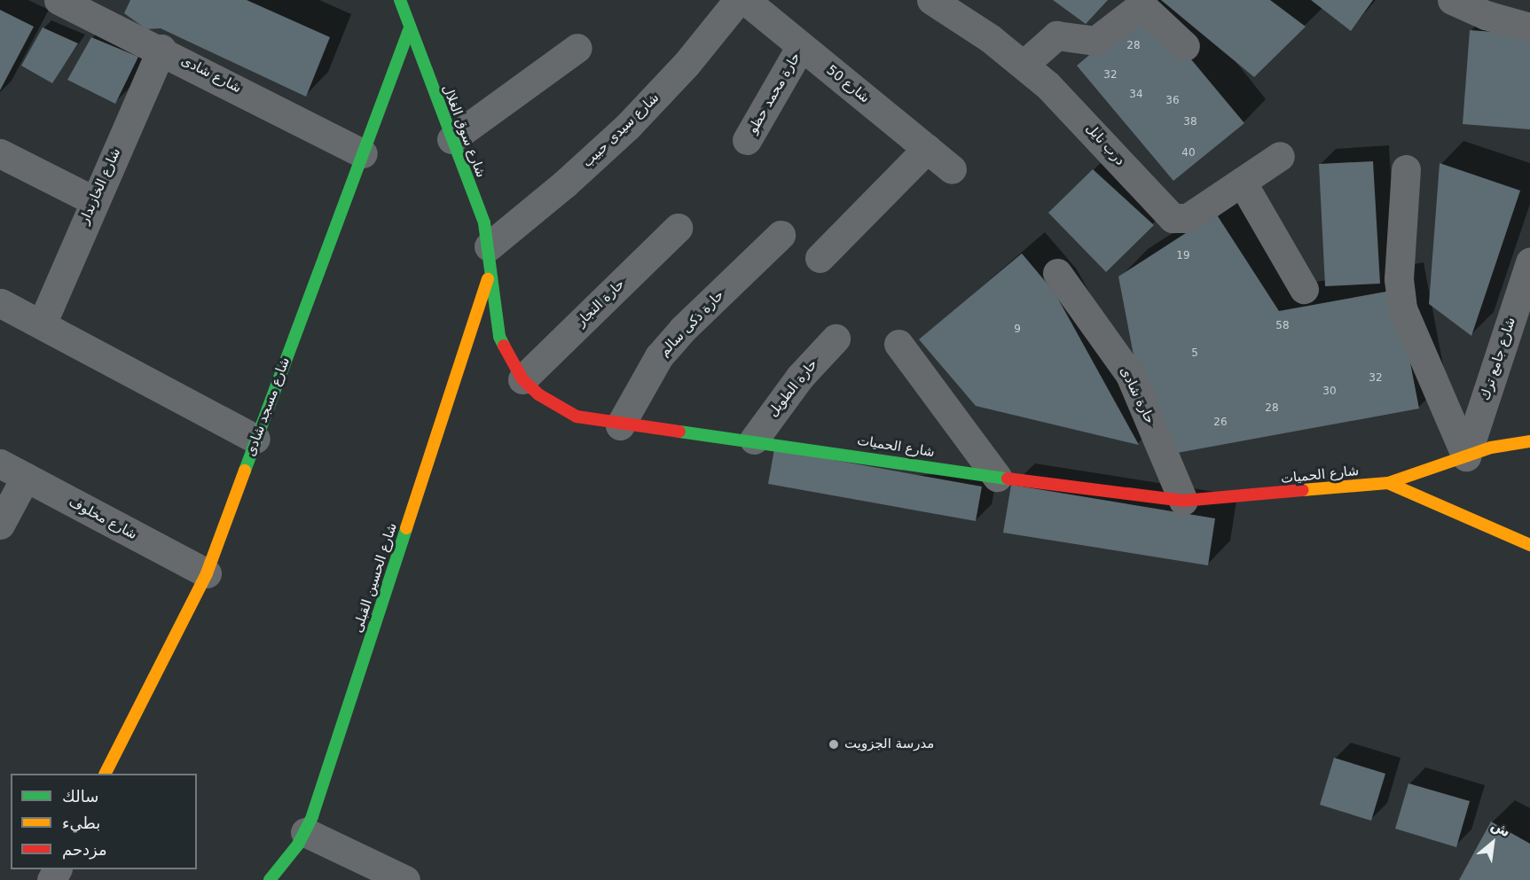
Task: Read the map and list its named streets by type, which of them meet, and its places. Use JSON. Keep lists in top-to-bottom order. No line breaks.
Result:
{"streets":{"main road":["شارع سوق الغلال","شارع مسجد شادى","شارع الحميات","شارع الحسين القبلى"],"street":["شارع شادى","شارع 50","حارة محمد حظو","شارع سيدى حبيب","درب نايل","شارع الخازندار","حارة النجار","حارة ذكى سالم","شارع جامع ترك","حارة الطويل","حارة شادى","شارع مخلوف"]},"crossings":[["شارع شادى","شارع الخازندار"],["شارع شادى","شارع مسجد شادى"],["شارع 50","حارة محمد حظو"],["شارع سيدى حبيب","شارع سوق الغلال"],["شارع سوق الغلال","شارع مسجد شادى"],["شارع سوق الغلال","شارع الحميات"],["شارع سوق الغلال","شارع الحسين القبلى"],["حارة النجار","شارع الحميات"],["حارة ذكى سالم","شارع الحميات"],["شارع جامع ترك","شارع الحميات"],["حارة الطويل","شارع الحميات"],["حارة شادى","شارع الحميات"],["شارع مسجد شادى","شارع مخلوف"],["شارع الحميات","شارع الحسين القبلى"]],"places":["مدرسة الجزويت"],"house_numbers":["28","32","34","36","38","40","19","58","9","5","32","30","28","26"],"legend":["سالك","بطيء","مزدحم"],"north":"top right"}
